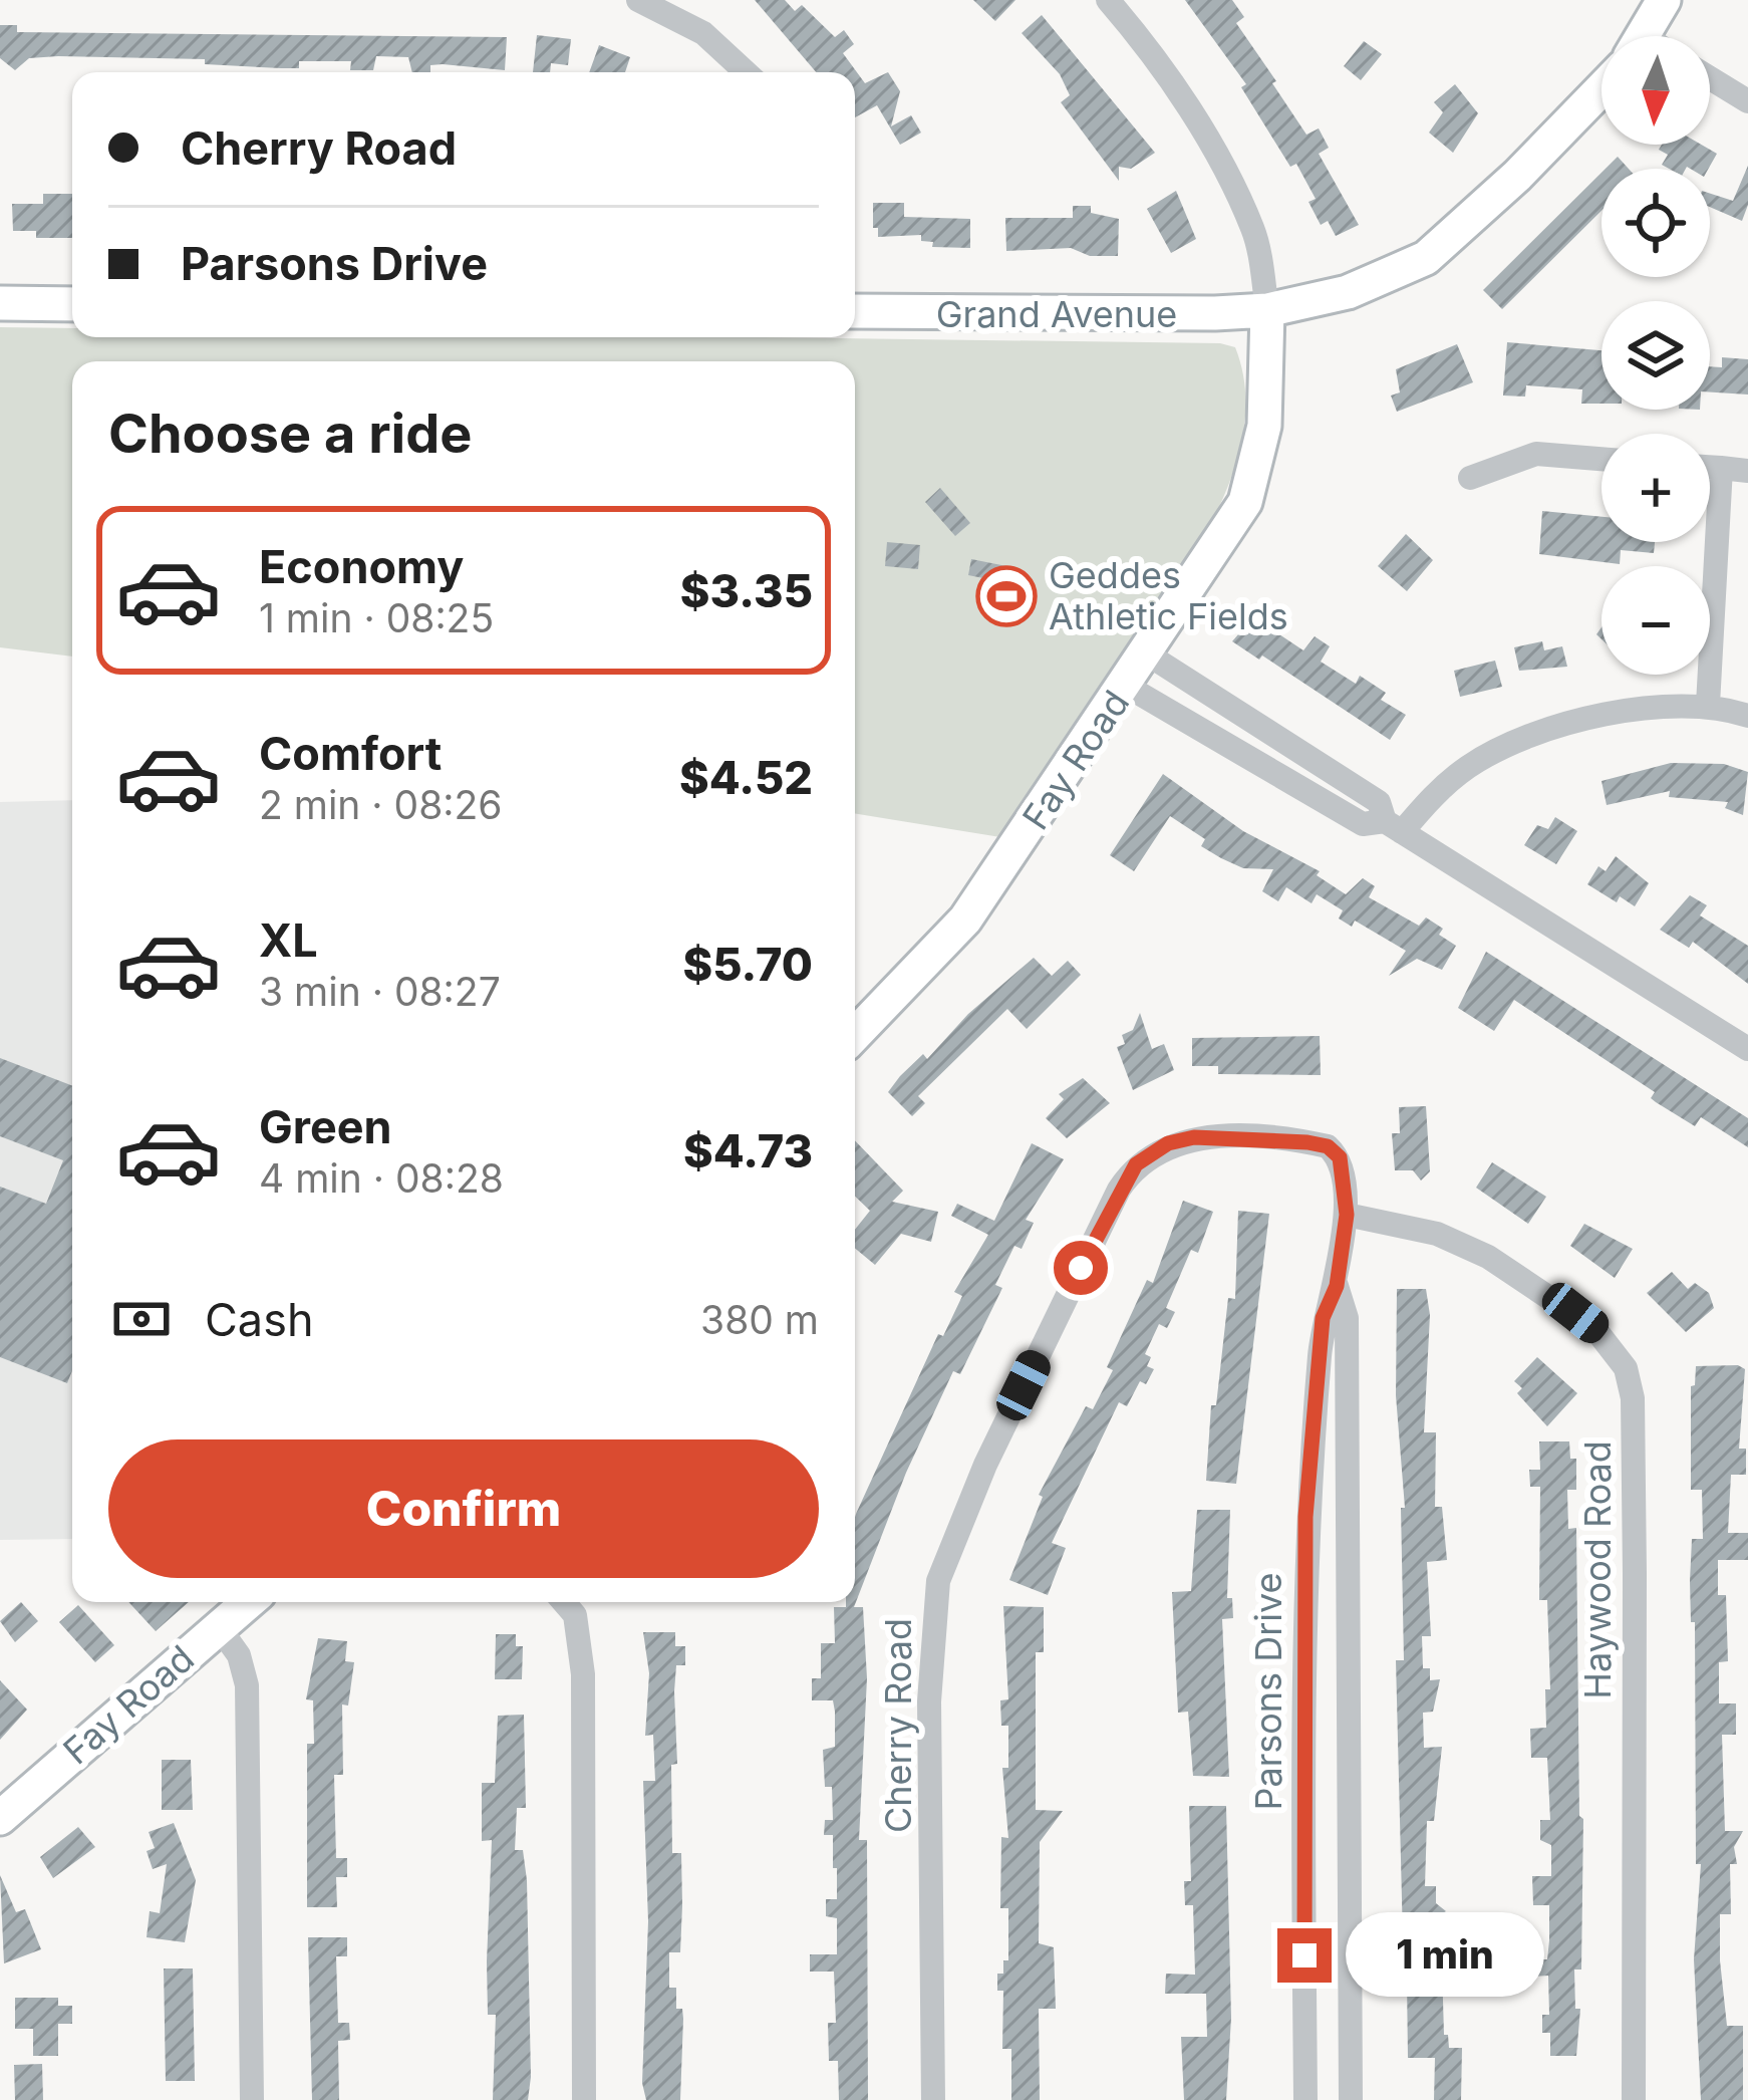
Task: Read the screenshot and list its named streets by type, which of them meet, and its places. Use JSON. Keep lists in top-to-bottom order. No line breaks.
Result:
{"streets":{"street":["Grand Avenue","Fay Road","Haywood Road","Parsons Drive","Cherry Road"]},"crossings":[["Grand Avenue","Fay Road"],["Haywood Road","Parsons Drive"],["Haywood Road","Cherry Road"],["Parsons Drive","Cherry Road"]],"places":{"sports":["Geddes Athletic Fields"]},"north":"bottom","page":{"map_buttons":["+","−"],"banner":["Cherry Road","Parsons Drive"],"heading":"Choose a ride","list":[{"name":"Economy","note":"1 min · 08:25","value":"$3.35"},{"name":"Comfort","note":"2 min · 08:26","value":"$4.52"},{"name":"XL","note":"3 min · 08:27","value":"$5.70"},{"name":"Green","note":"4 min · 08:28","value":"$4.73"}],"pay":["Cash","380 m"],"buttons":"Confirm","bubble":"1 min"}}
